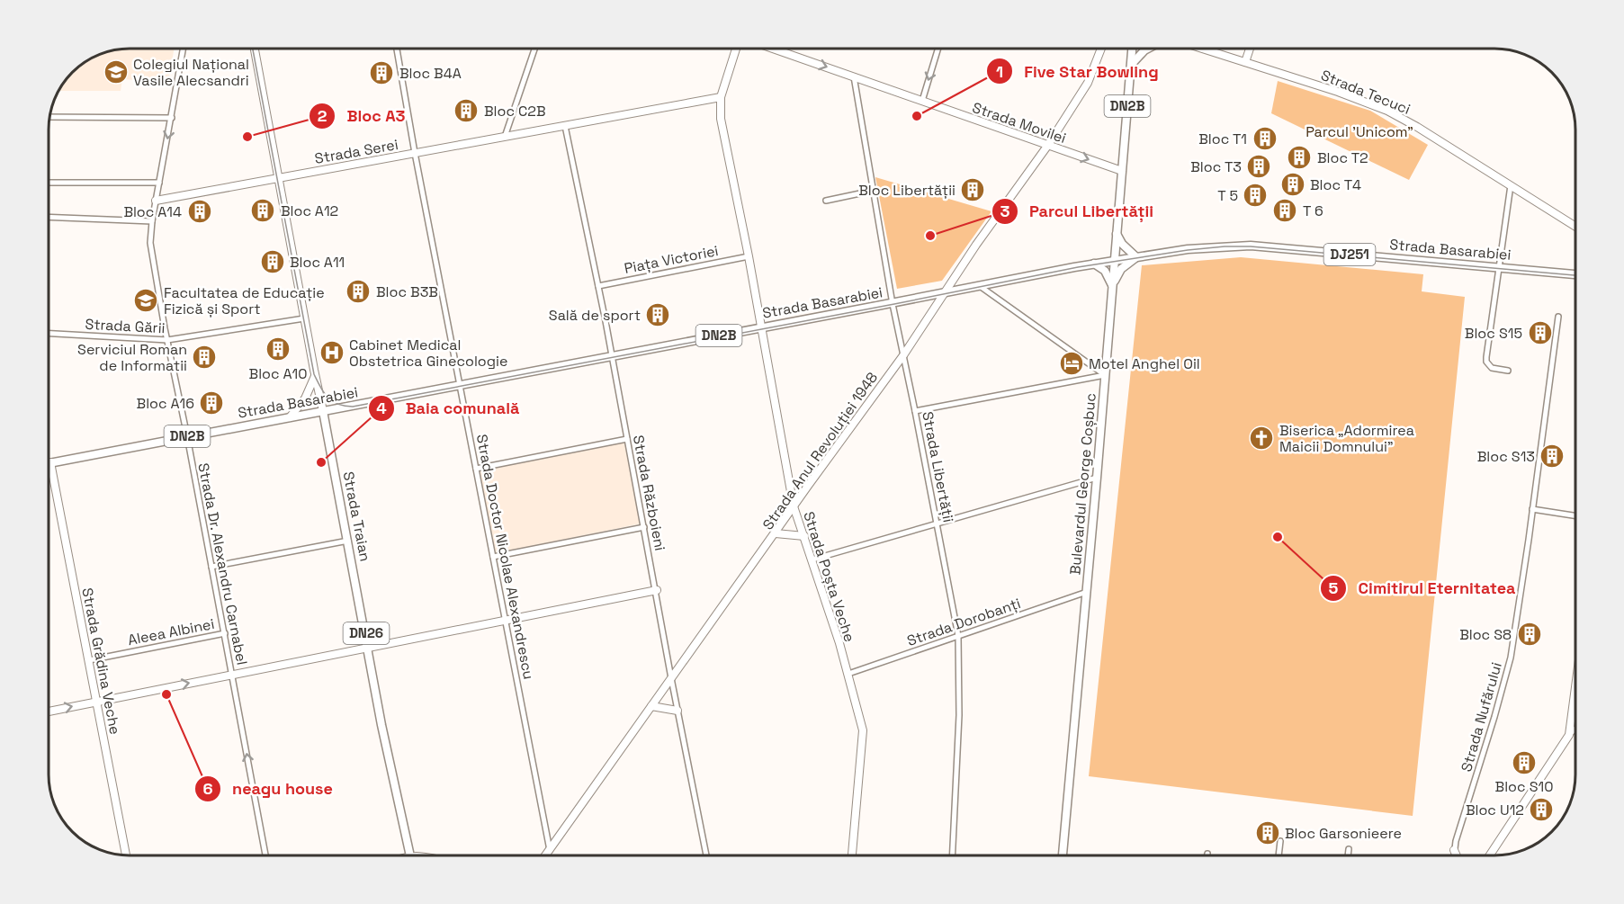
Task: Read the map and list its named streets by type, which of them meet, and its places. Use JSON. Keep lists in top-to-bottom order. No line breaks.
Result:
{"streets":{"main road":["DN2B","Strada Basarabiei","DJ251","Bulevardul George Coșbuc","Strada Traian","DN26"],"street":["Strada Tecuci","Strada Movilei","Strada Serei","Piața Victoriei","Strada Gării","Strada Anul Revoluției 1948","Strada Libertății","Strada Războieni","Strada Doctor Nicolae Alexandrescu","Strada Dr. Alexandru Carnabel","Strada Poșta Veche","Strada Dorobanți","Aleea Albinei","Strada Grădina Veche","Strada Nufărului"]},"crossings":[["Strada Movilei","Strada Anul Revoluției 1948"],["Strada Movilei","Strada Libertății"],["Strada Movilei","Bulevardul George Coșbuc"],["Strada Serei","Strada Războieni"],["Strada Serei","Strada Traian"],["Strada Serei","Strada Doctor Nicolae Alexandrescu"],["Strada Serei","Strada Dr. Alexandru Carnabel"],["Strada Serei","Strada Poșta Veche"],["Strada Basarabiei","Strada Anul Revoluției 1948"],["Strada Basarabiei","Strada Libertății"],["Strada Basarabiei","Bulevardul George Coșbuc"],["Strada Basarabiei","Strada Războieni"],["Strada Basarabiei","Strada Traian"],["Strada Basarabiei","Strada Doctor Nicolae Alexandrescu"],["Strada Basarabiei","Strada Dr. Alexandru Carnabel"],["Strada Basarabiei","Strada Poșta Veche"],["Strada Basarabiei","Strada Grădina Veche"],["Piața Victoriei","Strada Războieni"],["Piața Victoriei","Strada Poșta Veche"],["Strada Gării","Strada Traian"],["Strada Gării","Strada Dr. Alexandru Carnabel"],["Strada Anul Revoluției 1948","Strada Libertății"],["Strada Anul Revoluției 1948","Strada Războieni"],["Strada Anul Revoluției 1948","Strada Doctor Nicolae Alexandrescu"],["Strada Anul Revoluției 1948","Strada Poșta Veche"],["Strada Libertății","Strada Dorobanți"],["Bulevardul George Coșbuc","Strada Dorobanți"],["Strada Dr. Alexandru Carnabel","Aleea Albinei"],["Strada Poșta Veche","Strada Dorobanți"],["Aleea Albinei","Strada Grădina Veche"]],"one_way":["Strada Movilei"],"parks":["Parcul 'Unicom\""],"places":{"school or university":["Colegiul Național Vasile Alecsandri","Facultatea de Educație Fizică și Sport"],"building":["Bloc B4A","Bloc C2B","Bloc T1","Bloc T2","Bloc T3","Bloc T4","Bloc Libertății","T 5","Bloc A12","T 6","Bloc A14","Bloc A11","Bloc B3B","Sală de sport","Bloc S15","Bloc A10","Serviciul Roman de Informatii","Bloc A16","Bloc S13","Bloc S8","Bloc S10","Bloc U12","Bloc Garsonieere"],"other":["Five Star Bowling","Bloc A3","Parcul Libertății","Baia comunală","Cimitirul Eternitatea","neagu house"],"hospital":["Cabinet Medical Obstetrica Ginecologie"],"hotel":["Motel Anghel Oil"],"church":["Biserica „Adormirea Maicii Domnului”"]}}
